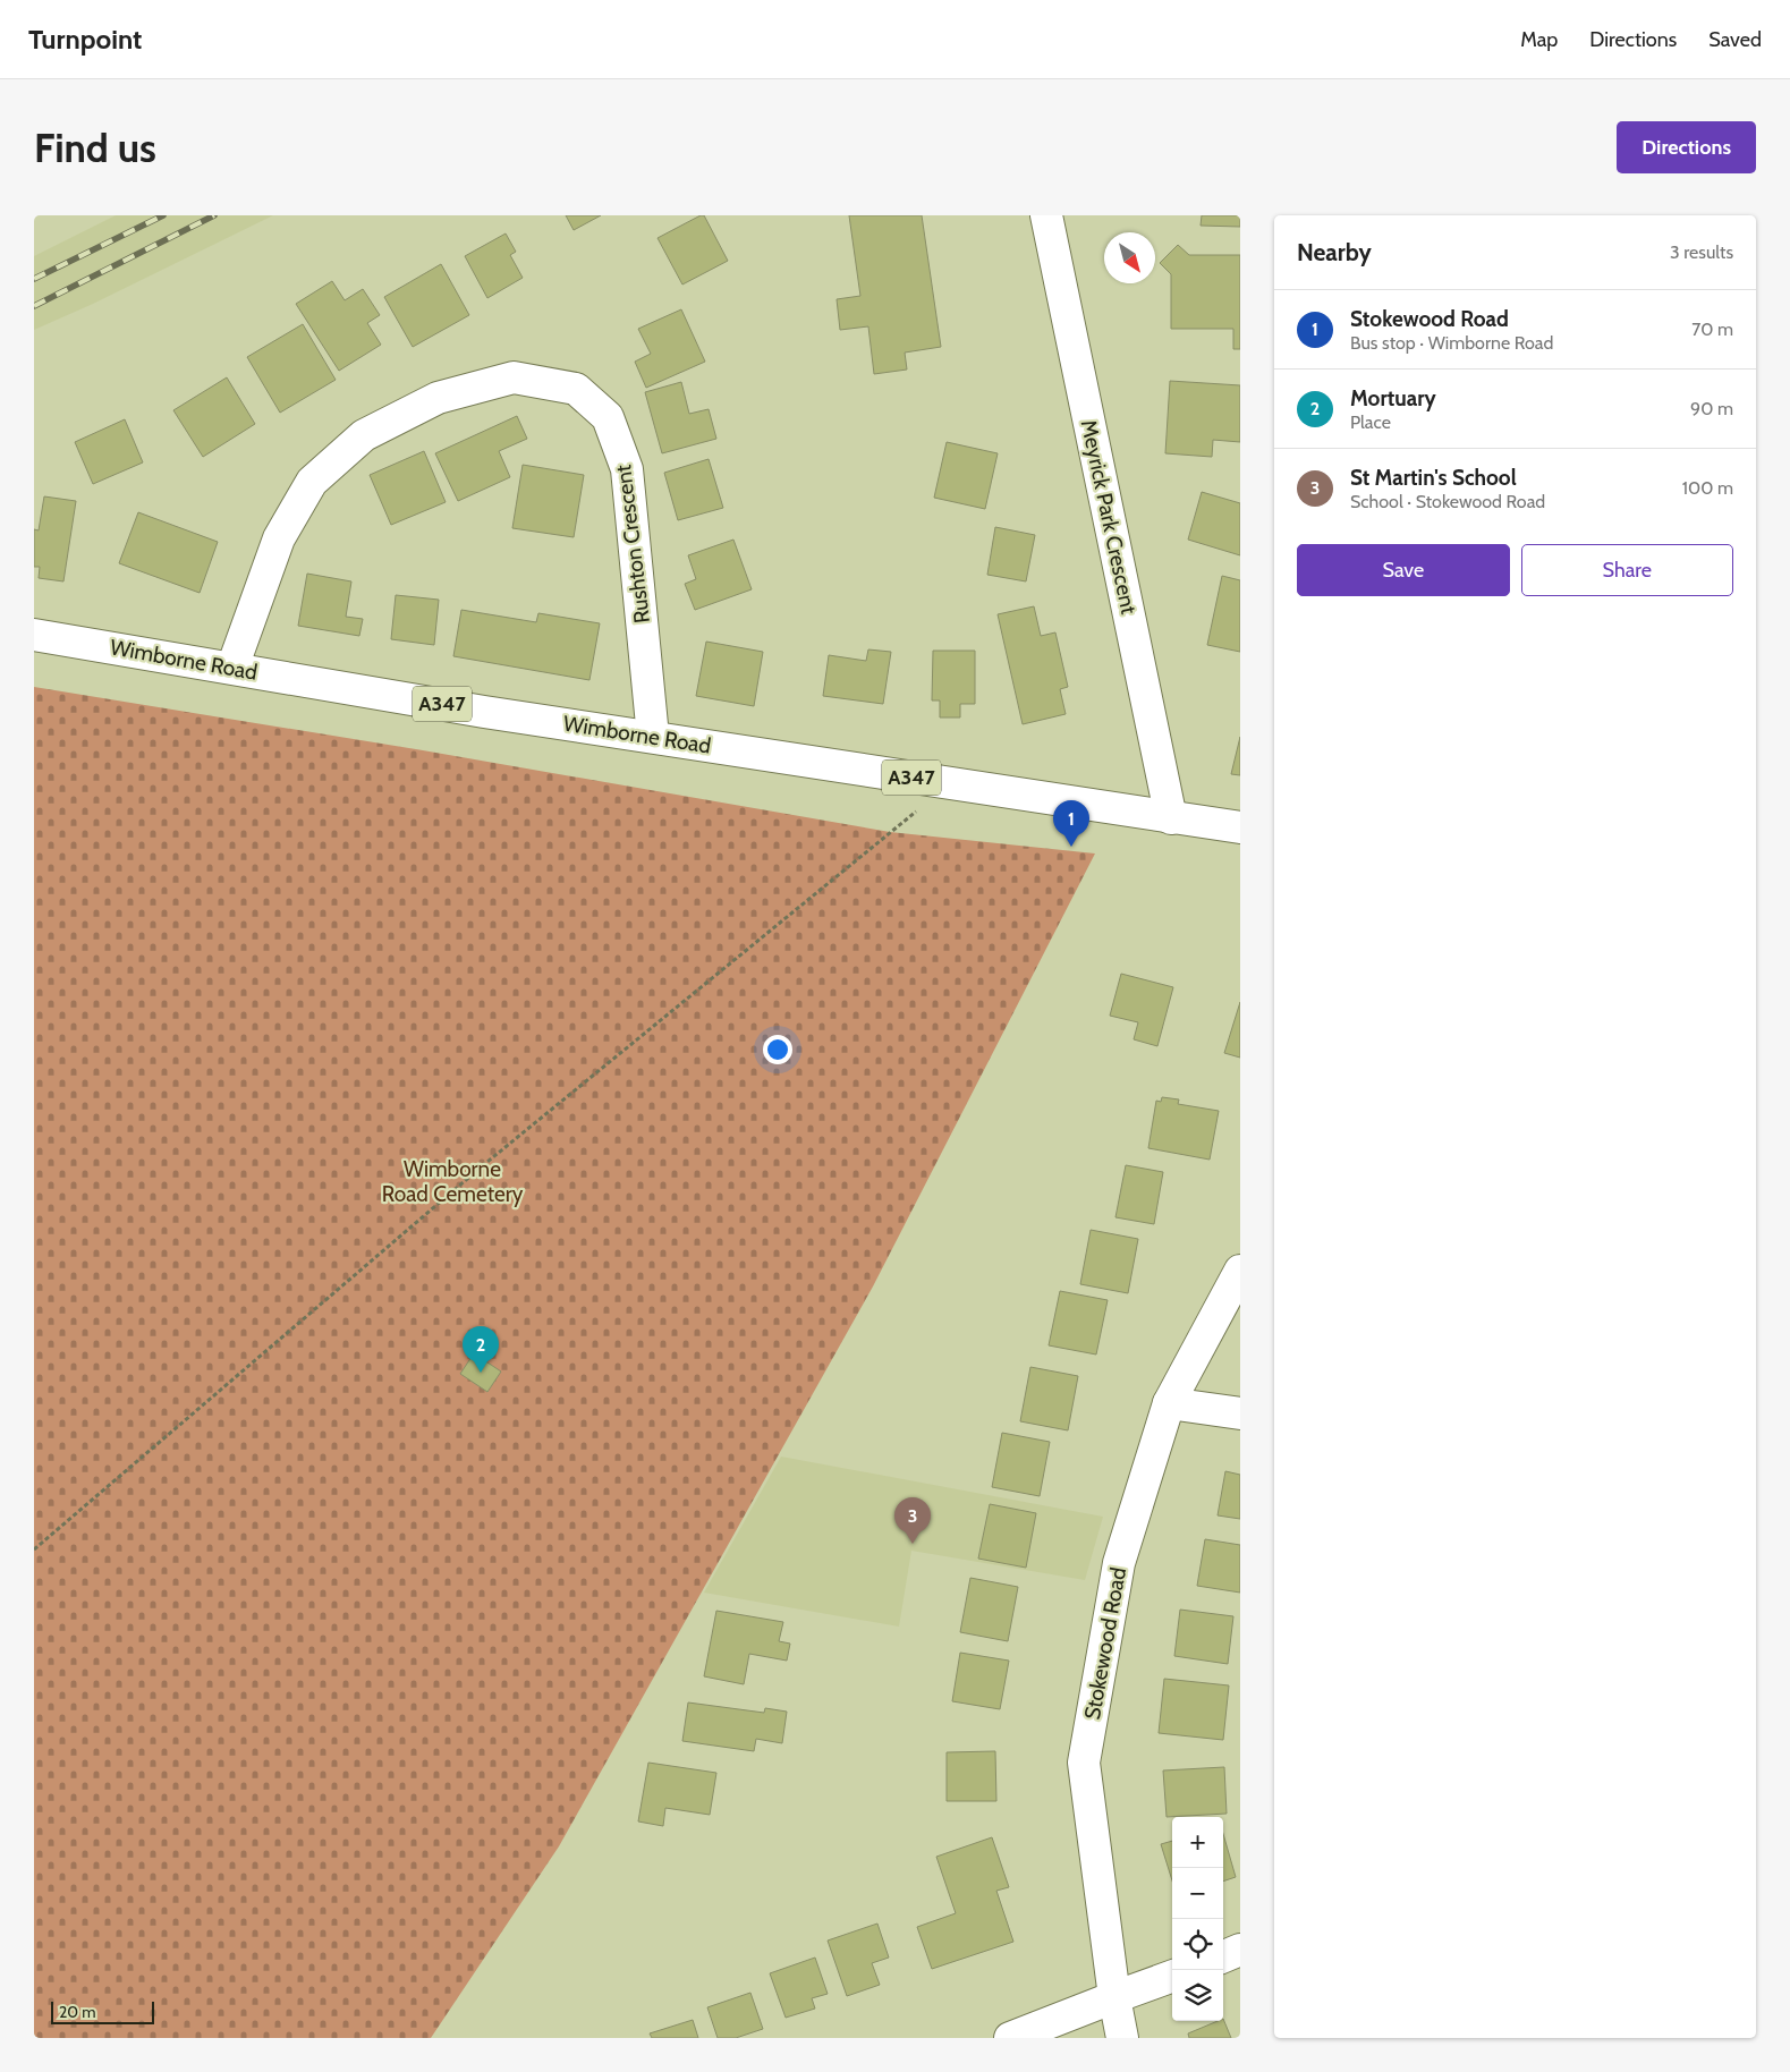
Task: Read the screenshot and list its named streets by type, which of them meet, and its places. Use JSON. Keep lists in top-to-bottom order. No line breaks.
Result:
{"streets":{"street":["Meyrick Park Crescent","Rushton Crescent","Wimborne Road","A347","Stokewood Road"]},"crossings":[["Meyrick Park Crescent","Wimborne Road"],["Rushton Crescent","Wimborne Road"]],"parks":["Wimborne Road Cemetery"],"scale_bar":"20 m","north":"bottom right","page":{"header":"Turnpoint","nav":["Map","Directions","Saved"],"buttons":["Directions",["Save","Share"]],"title":"Find us","heading":["Nearby","3 results"],"list":[{"mark":"1","name":"Stokewood Road","note":"Bus stop · Wimborne Road","value":"70 m"},{"mark":"2","name":"Mortuary","note":"Place","value":"90 m"},{"mark":"3","name":"St Martin's School","note":"School · Stokewood Road","value":"100 m"}],"pins":["1","2","3"],"map_buttons":["+","−"],"scale":"20 m"}}
